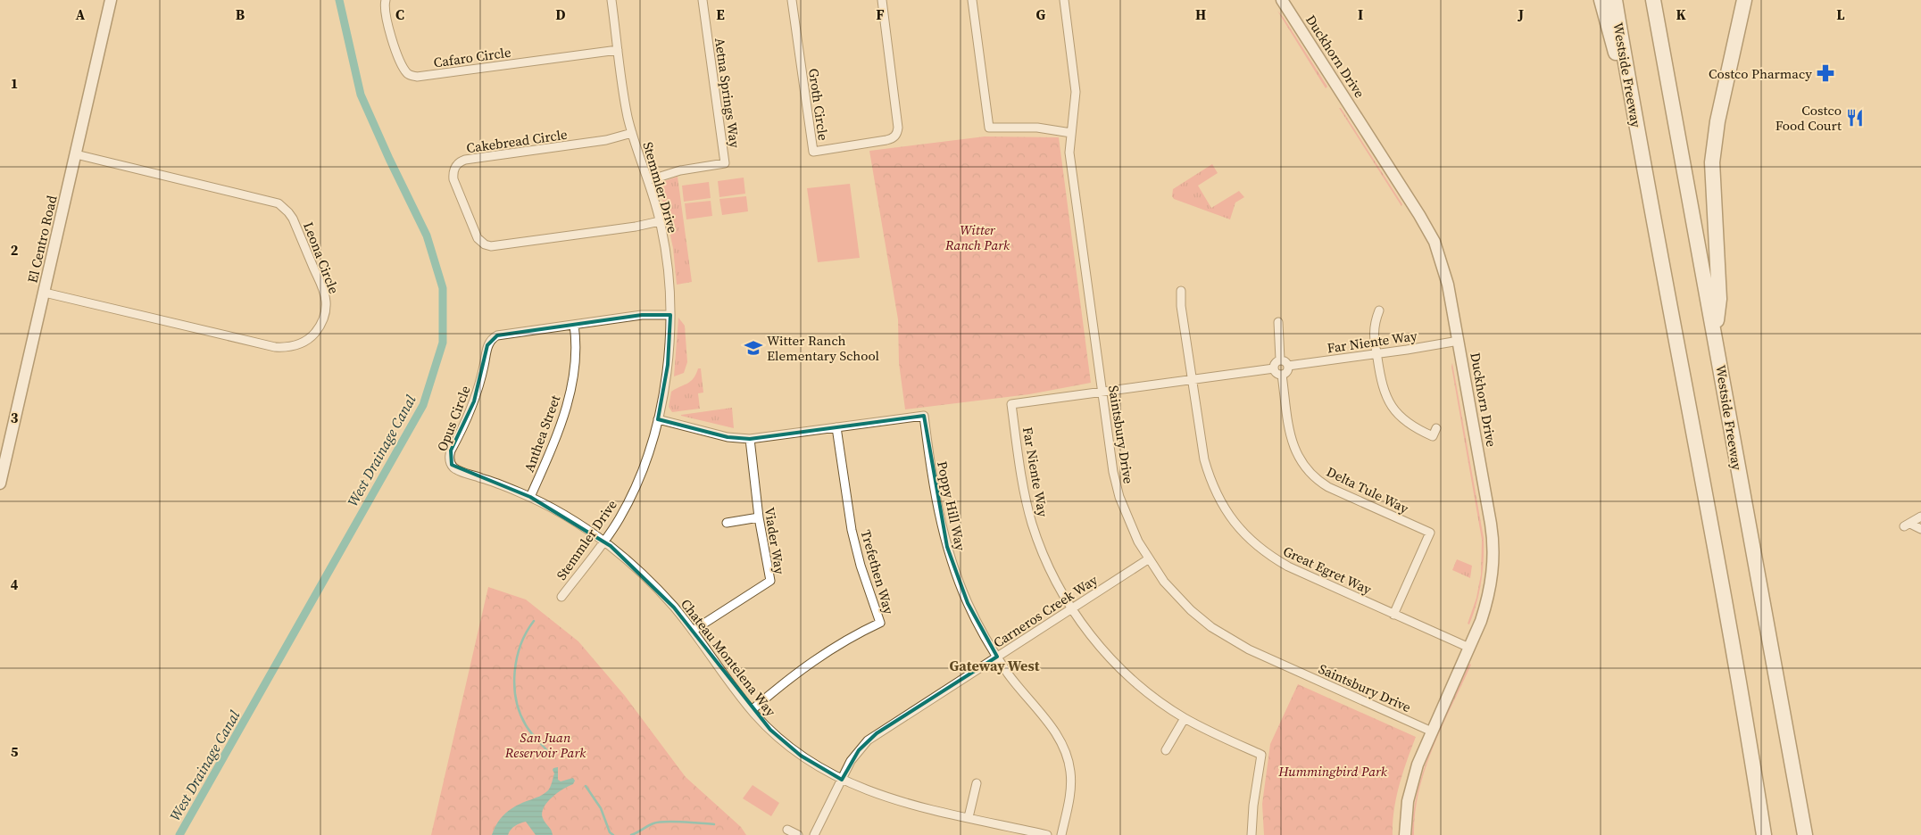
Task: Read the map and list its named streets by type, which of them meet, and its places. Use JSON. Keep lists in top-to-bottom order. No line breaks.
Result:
{"streets":{"highway":["Westside Freeway"],"street":["Duckhorn Drive","Cafaro Circle","Aetna Springs Way","Groth Circle","Cakebread Circle","Stemmler Drive","El Centro Road","Leona Circle","Far Niente Way","Opus Circle","Anthea Street","Saintsbury Drive","Delta Tule Way","Poppy Hill Way","Viader Way","Great Egret Way","Trefethen Way","Carneros Creek Way","Chateau Montelena Way"]},"crossings":[["Duckhorn Drive","Far Niente Way"],["Duckhorn Drive","Saintsbury Drive"],["Duckhorn Drive","Great Egret Way"],["Cafaro Circle","Stemmler Drive"],["Aetna Springs Way","Stemmler Drive"],["Cakebread Circle","Stemmler Drive"],["Stemmler Drive","Opus Circle"],["Stemmler Drive","Poppy Hill Way"],["Stemmler Drive","Chateau Montelena Way"],["El Centro Road","Leona Circle"],["Far Niente Way","Saintsbury Drive"],["Far Niente Way","Delta Tule Way"],["Far Niente Way","Great Egret Way"],["Far Niente Way","Carneros Creek Way"],["Opus Circle","Anthea Street"],["Opus Circle","Chateau Montelena Way"],["Saintsbury Drive","Carneros Creek Way"],["Delta Tule Way","Great Egret Way"],["Poppy Hill Way","Viader Way"],["Poppy Hill Way","Trefethen Way"],["Poppy Hill Way","Carneros Creek Way"],["Viader Way","Chateau Montelena Way"],["Trefethen Way","Chateau Montelena Way"],["Carneros Creek Way","Chateau Montelena Way"]],"districts":["Gateway West"],"water":["West Drainage Canal"],"parks":["Witter Ranch Park","San Juan Reservoir Park","Hummingbird Park"],"places":{"pharmacy":["Costco Pharmacy"],"restaurant":["Costco Food Court"],"school or university":["Witter Ranch Elementary School"]},"grid":{"columns":["A","B","C","D","E","F","G","H","I","J","K","L"],"rows":["1","2","3","4","5"]}}
